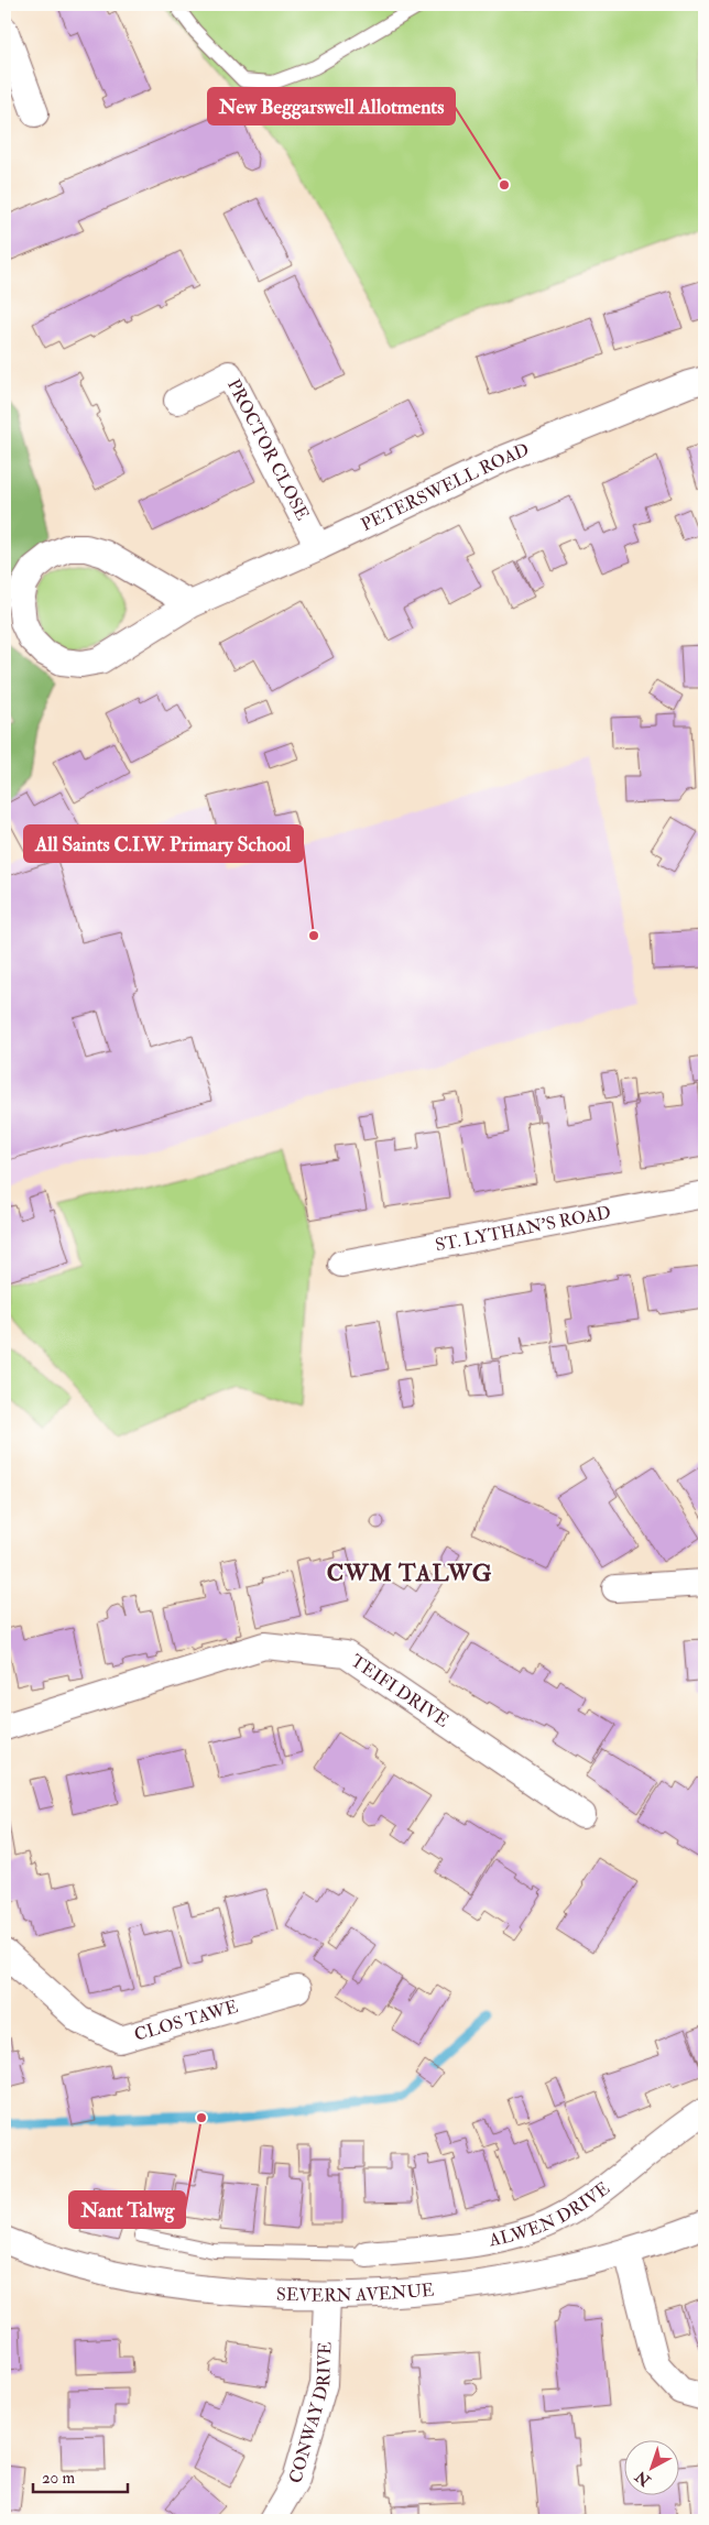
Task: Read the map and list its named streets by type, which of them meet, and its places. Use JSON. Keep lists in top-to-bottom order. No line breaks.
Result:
{"streets":{"street":["PROCTOR CLOSE","PETERSWELL ROAD","ST. LYTHAN'S ROAD","TEIFI DRIVE","CLOS TAWE","ALWEN DRIVE","SEVERN AVENUE","CONWAY DRIVE"]},"crossings":[["PROCTOR CLOSE","PETERSWELL ROAD"],["SEVERN AVENUE","CONWAY DRIVE"]],"districts":["CWM TALWG"],"places":["New Beggarswell Allotments","All Saints C.I.W. Primary School","Nant Talwg"],"scale_bar":"20 m","north":"bottom left"}
